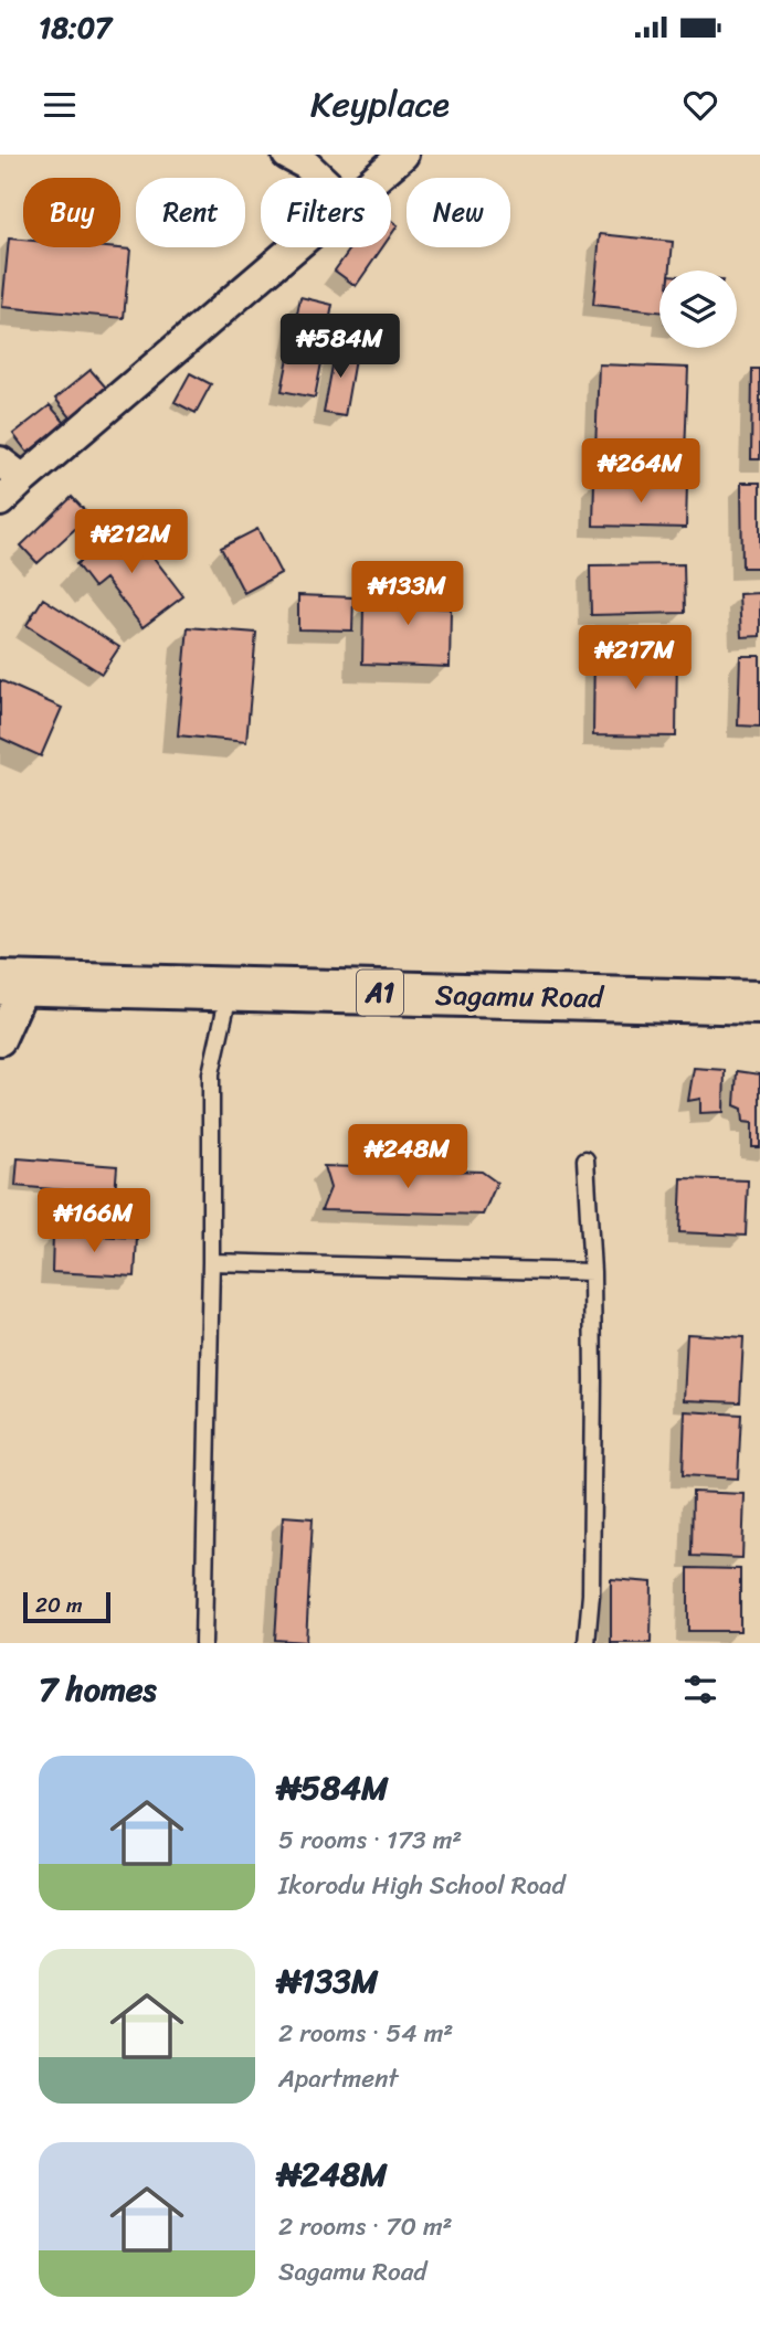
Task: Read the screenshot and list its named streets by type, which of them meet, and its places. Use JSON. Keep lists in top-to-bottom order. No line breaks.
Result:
{"streets":{"highway":["A1","Sagamu Road"]},"scale_bar":"20 m","page":{"status":"18:07","header":"Keyplace","chip":["Buy","Rent","Filters","New"],"price":["₦584M","₦264M","₦212M","₦133M","₦217M","₦248M","₦166M"],"scale":"20 m","heading":"7 homes","list":[{"name":"₦584M","note":"5 rooms · 173 m² · Ikorodu High School Road"},{"name":"₦133M","note":"2 rooms · 54 m² · Apartment"},{"name":"₦248M","note":"2 rooms · 70 m² · Sagamu Road"}]}}
